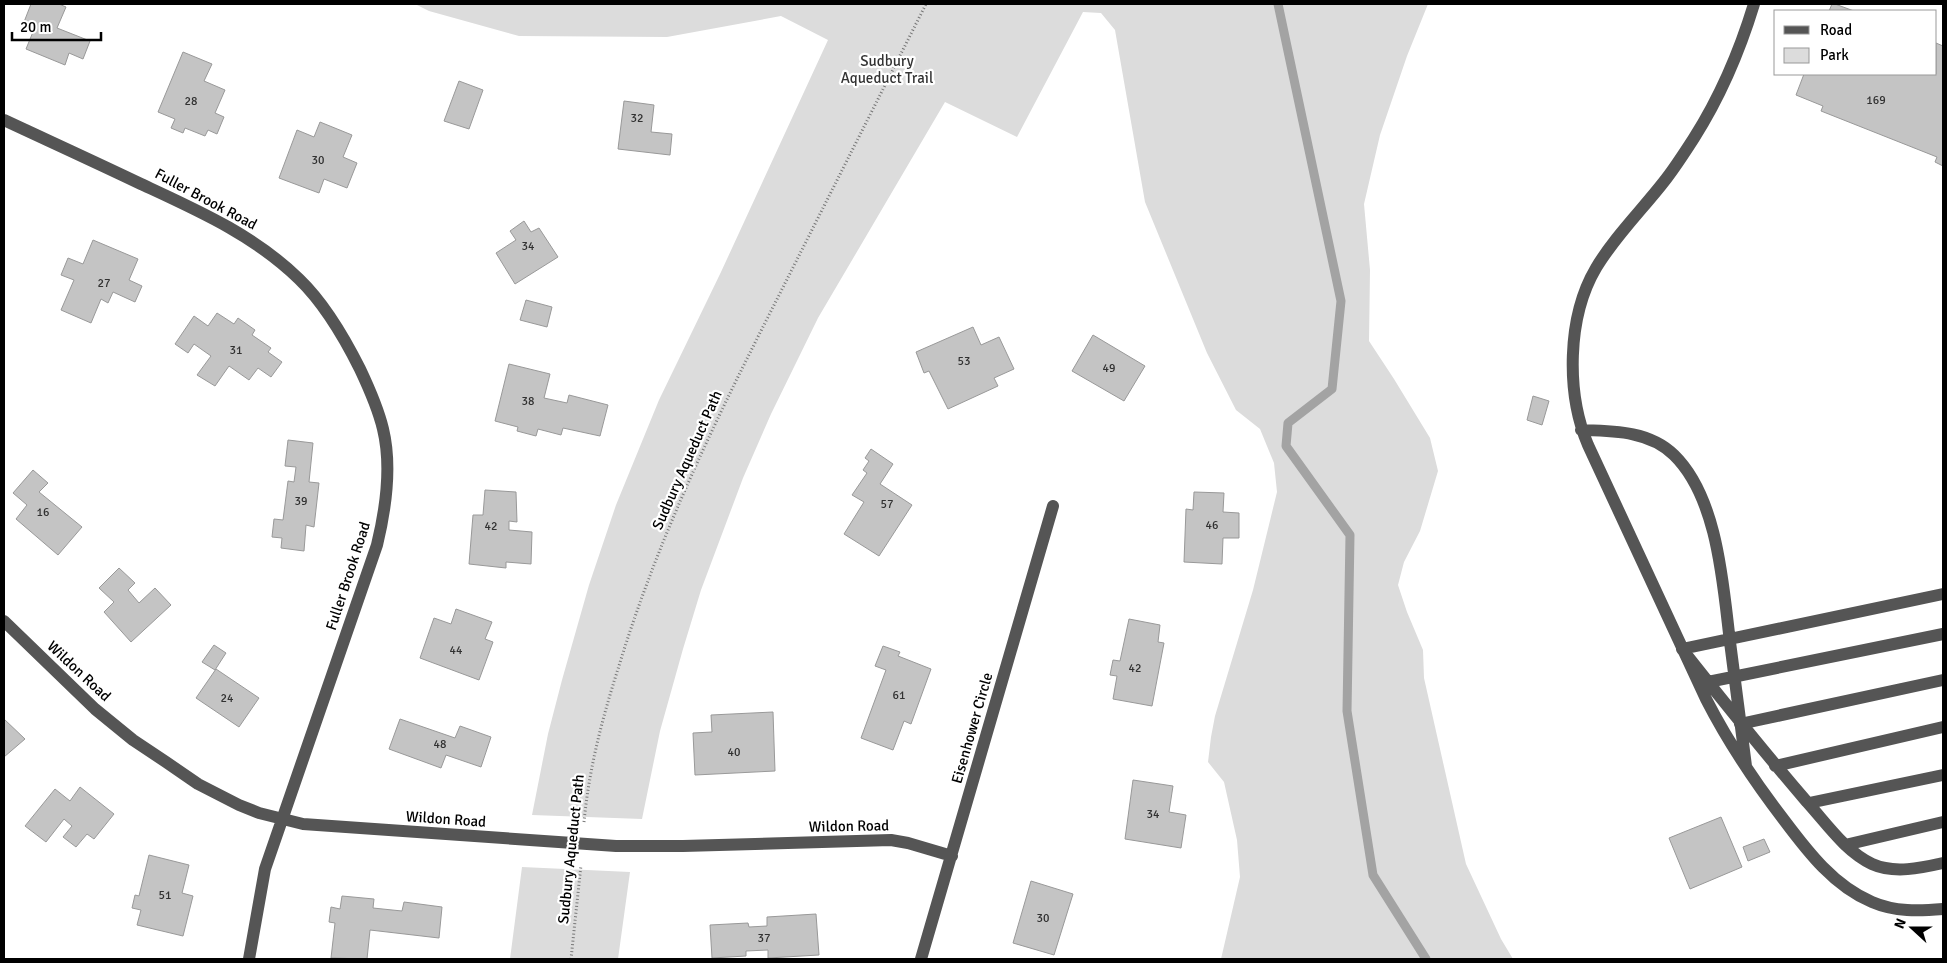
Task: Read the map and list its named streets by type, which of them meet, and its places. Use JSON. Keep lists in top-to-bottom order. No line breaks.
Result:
{"streets":{"street":["Fuller Brook Road","Wildon Road","Eisenhower Circle"],"path":["Sudbury Aqueduct Path"]},"crossings":[["Fuller Brook Road","Wildon Road"],["Sudbury Aqueduct Path","Wildon Road"],["Wildon Road","Eisenhower Circle"]],"parks":["Sudbury Aqueduct Trail"],"house_numbers":["169","28","32","30","34","27","31","53","49","38","39","57","16","46","42","44","42","61","24","48","40","34","51","30","37"],"legend":["Road","Park"],"scale_bar":"20 m","north":"left"}
